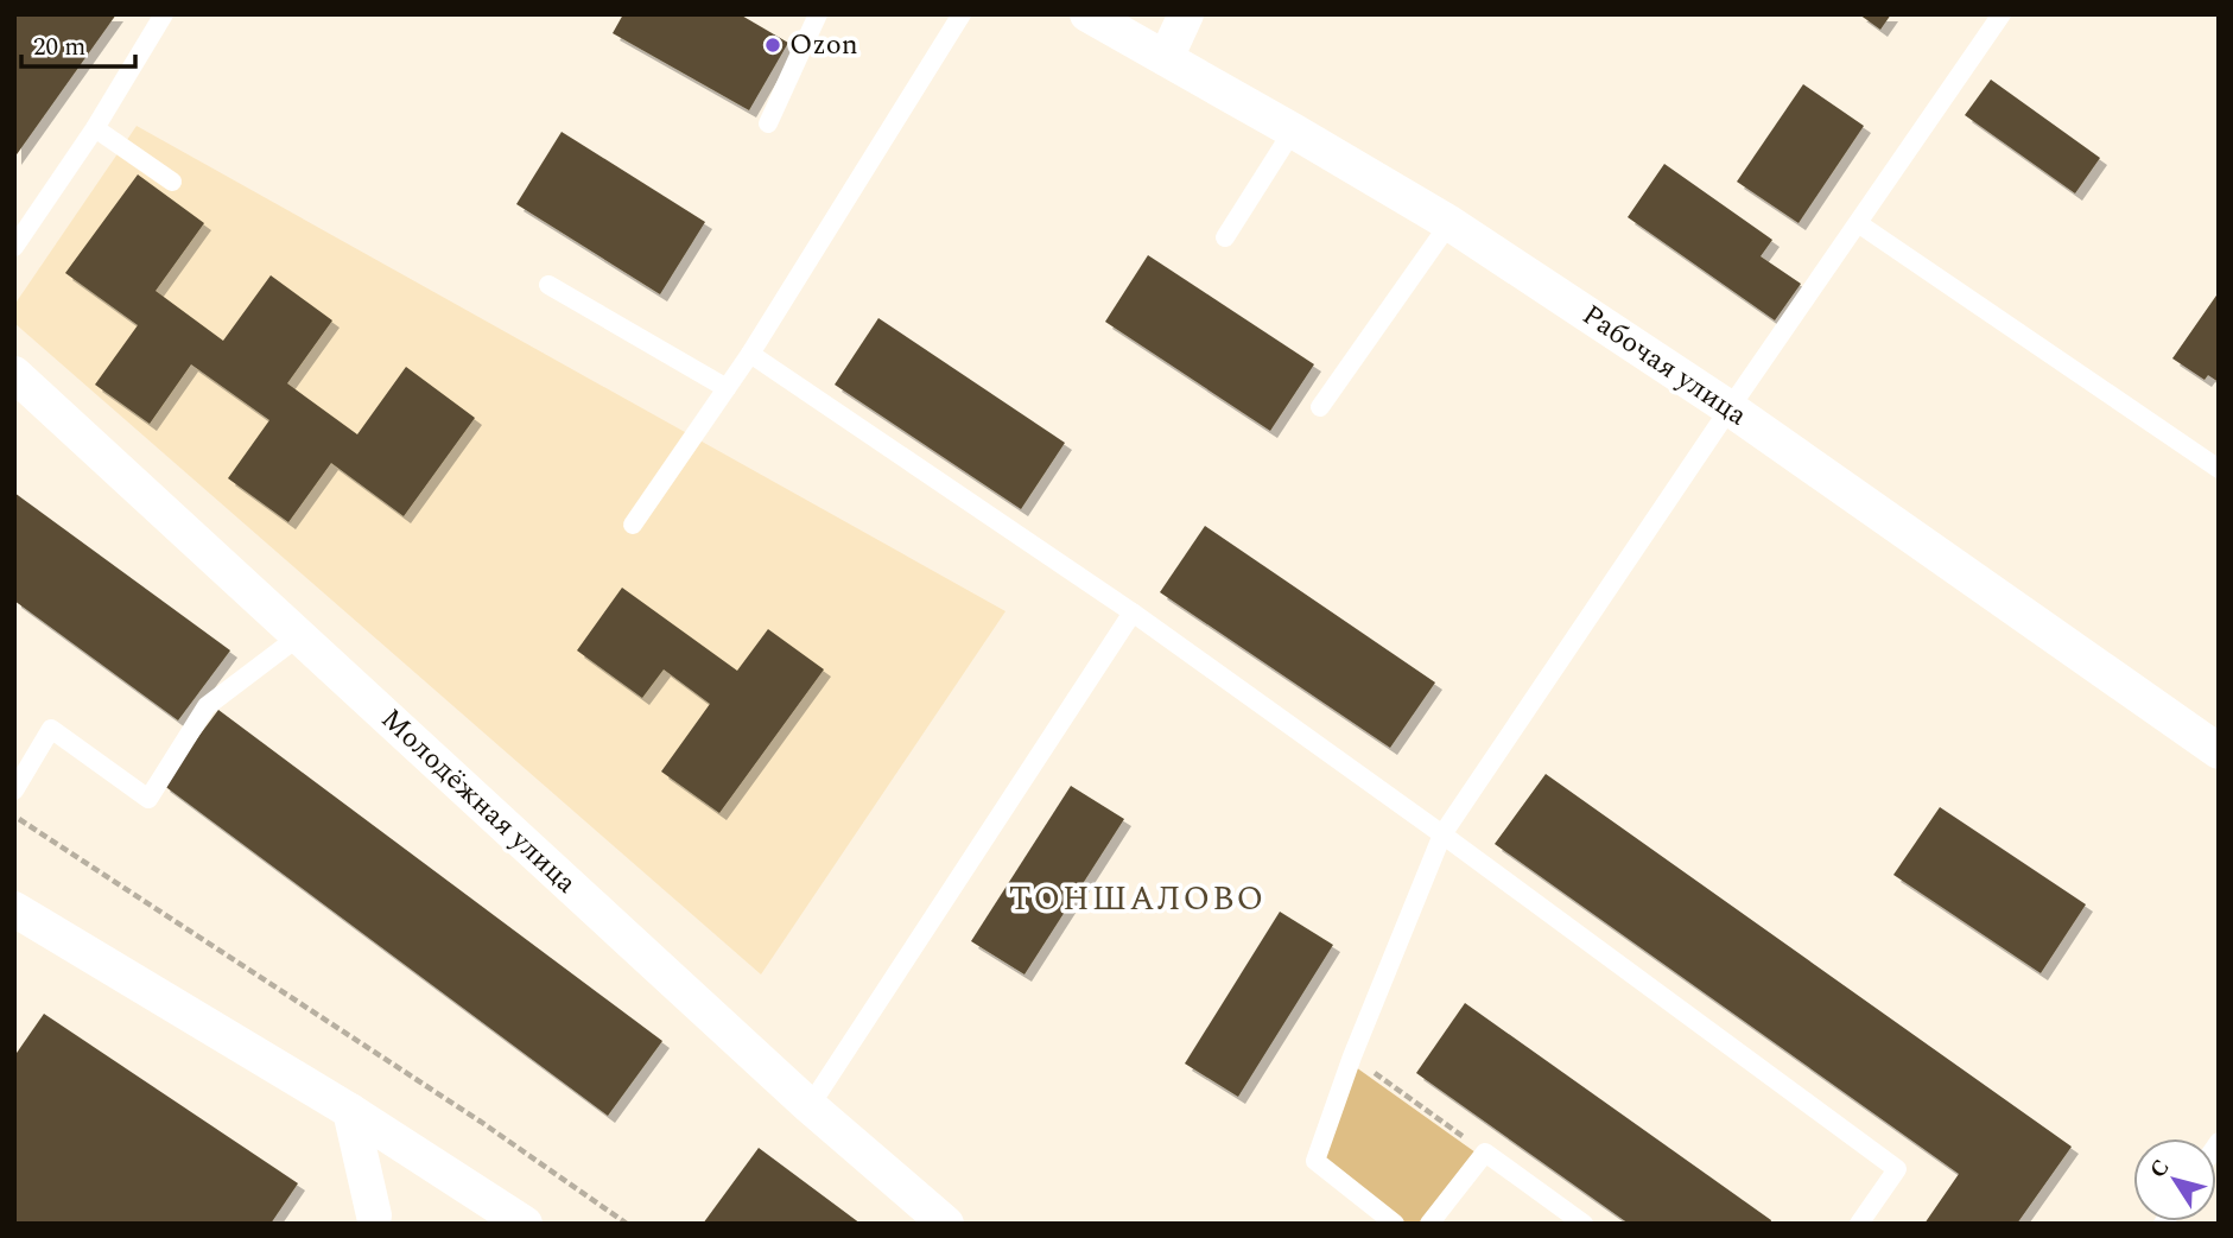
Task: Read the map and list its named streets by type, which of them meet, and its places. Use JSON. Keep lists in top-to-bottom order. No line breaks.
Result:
{"streets":{"street":["Рабочая улица","Молодёжная улица"]},"districts":["ТОНШАЛОВО"],"places":["Ozon"],"scale_bar":"20 m","north":"top left"}
